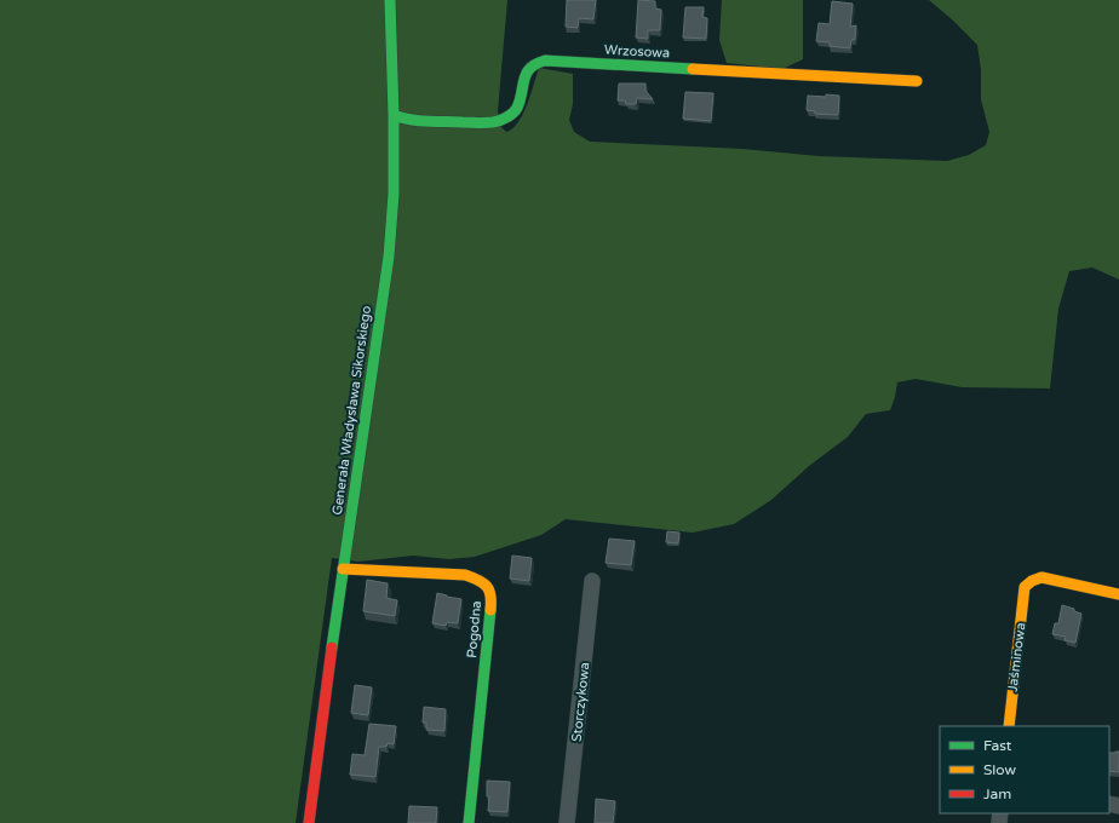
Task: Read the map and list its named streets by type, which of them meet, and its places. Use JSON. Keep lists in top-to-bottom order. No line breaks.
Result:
{"streets":{"street":["Wrzosowa","Generała Władysława Sikorskiego","Pogodna","Jaśminowa","Storczykowa"]},"crossings":[["Wrzosowa","Generała Władysława Sikorskiego"],["Generała Władysława Sikorskiego","Pogodna"]],"legend":["Fast","Slow","Jam"]}
